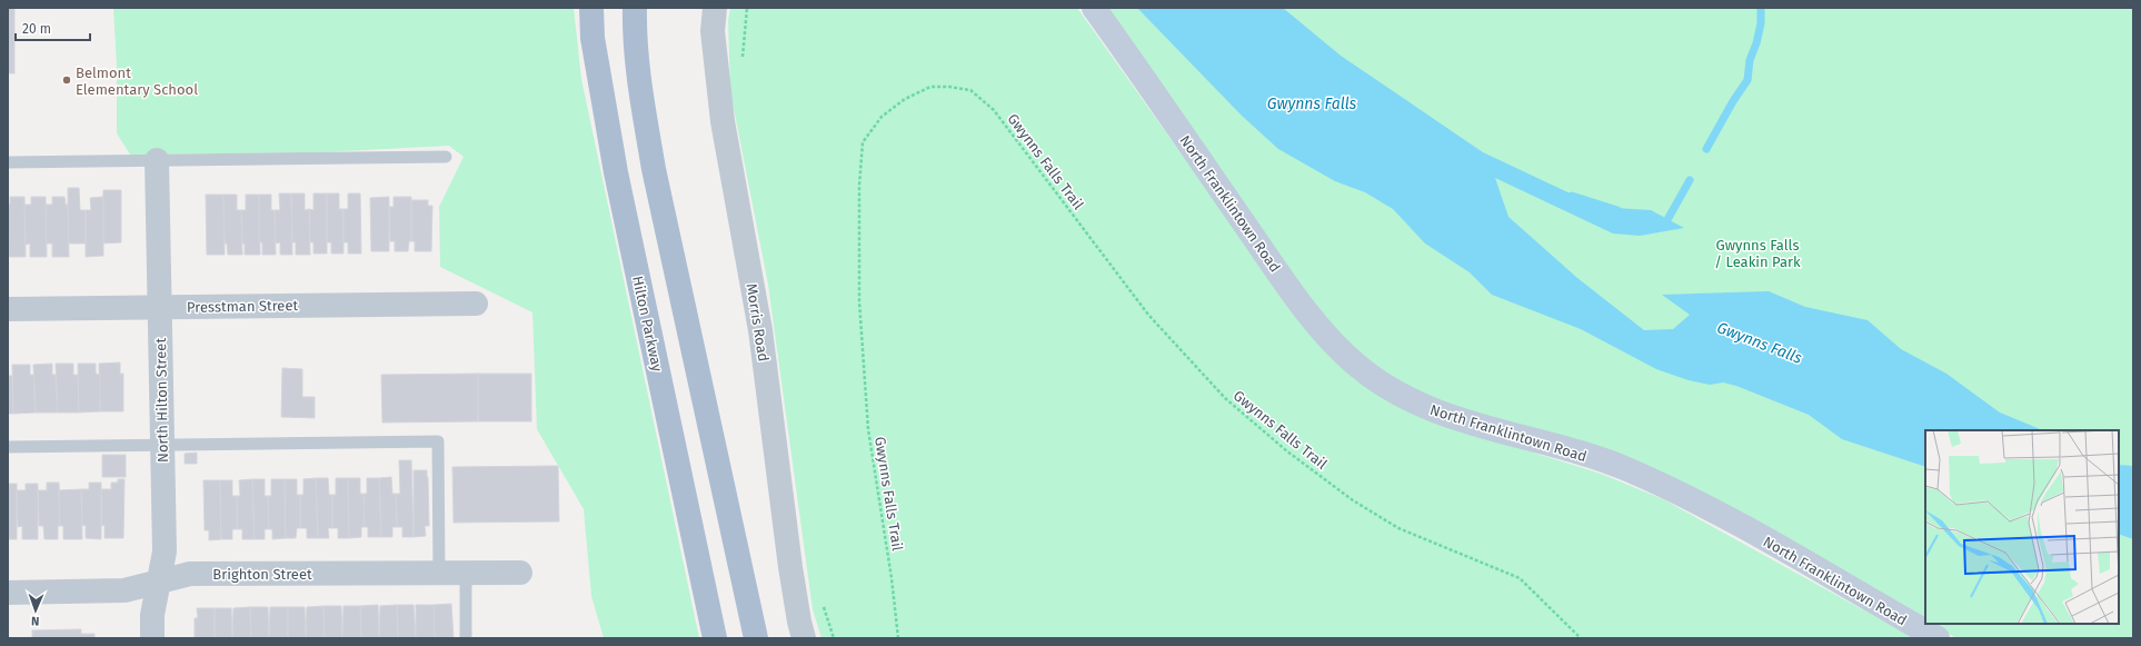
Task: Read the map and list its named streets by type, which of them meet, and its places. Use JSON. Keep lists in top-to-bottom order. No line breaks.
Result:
{"streets":{"main road":["Hilton Parkway"],"street":["North Franklintown Road","Presstman Street","Morris Road","North Hilton Street","Brighton Street"],"path":["Gwynns Falls Trail"]},"crossings":[["Presstman Street","North Hilton Street"],["North Hilton Street","Brighton Street"]],"water":["Gwynns Falls"],"parks":["Gwynns Falls / Leakin Park"],"places":["Belmont Elementary School"],"scale_bar":"20 m","north":"bottom"}
